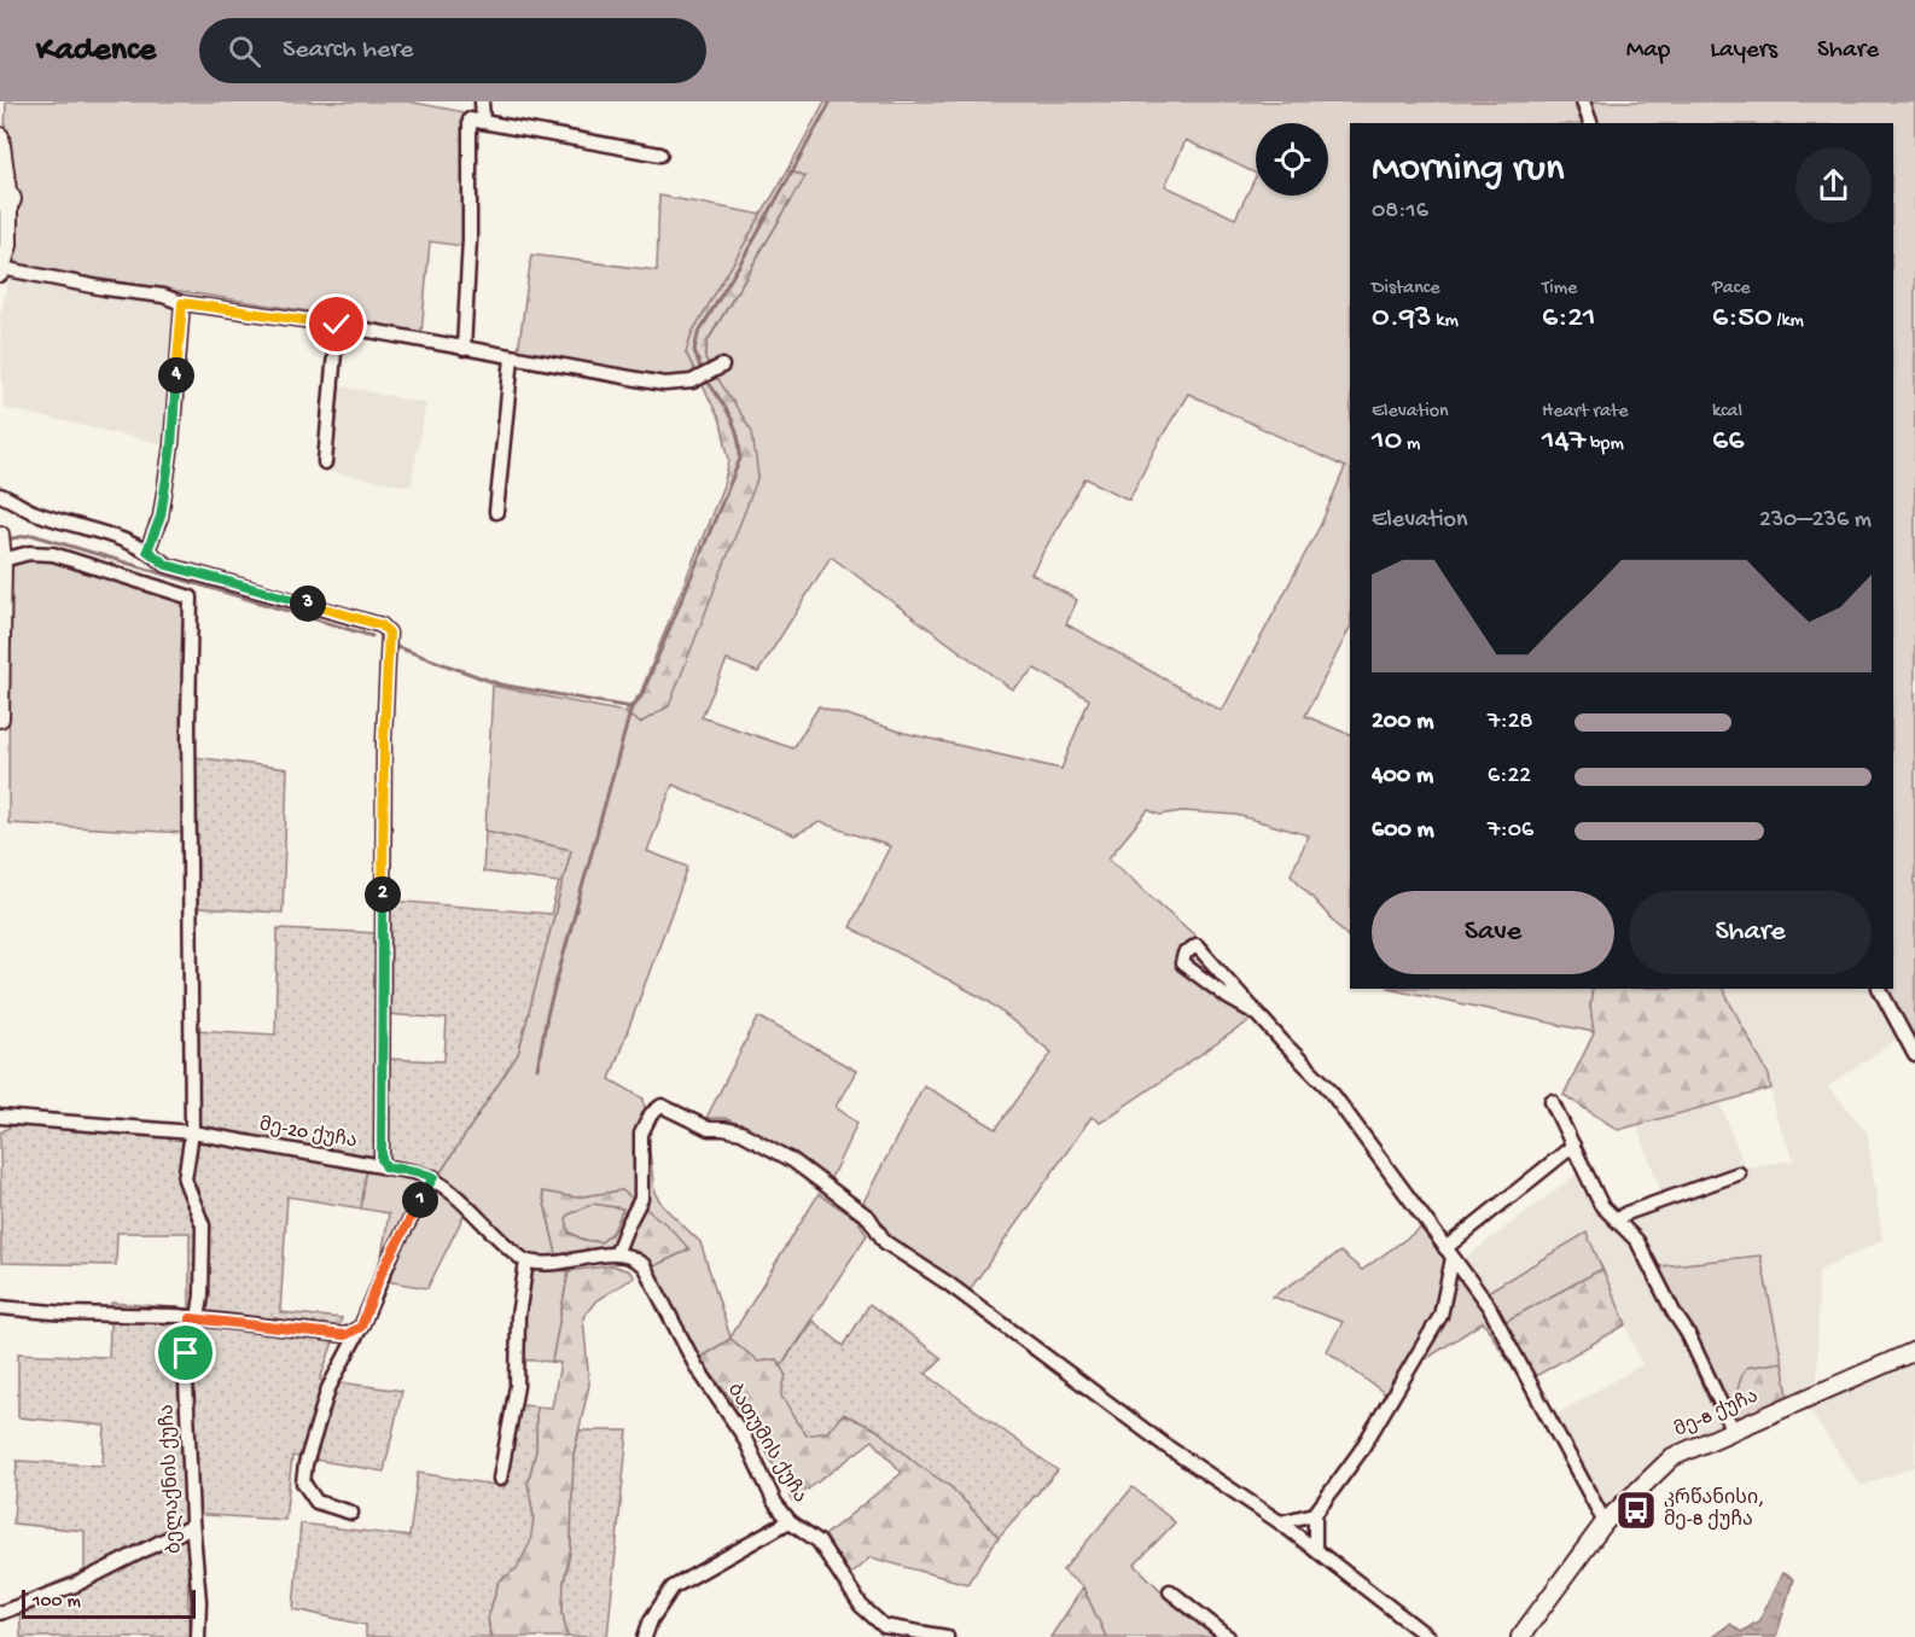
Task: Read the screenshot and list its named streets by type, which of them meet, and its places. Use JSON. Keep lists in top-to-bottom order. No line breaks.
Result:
{"streets":{"street":["მე-20 ქუჩა","მე-8 ქუჩა","ბათუმის ქუჩა","ბელაქნის ქუჩა"]},"crossings":[["მე-20 ქუჩა","ბელაქნის ქუჩა"]],"places":{"bus stop":["კრწანისი, მე-8 ქუჩა"]},"scale_bar":"100 m","page":{"header":"Kadence","search":"Search here","nav":["Map","Layers","Share"],"heading":["Morning run","08:16"],"stats":[["Distance","0.93 km"],["Time","6:21"],["Pace","6:50 /km"],["Elevation","10 m"],["Heart rate","147 bpm"],["kcal","66"]],"pins":["4","3","2","1"],"chart":["Elevation","230–236 m"],"list":[{"name":"200 m","note":"7:28"},{"name":"400 m","note":"6:22"},{"name":"600 m","note":"7:06"}],"buttons":["Save","Share"],"scale":"100 m"}}
